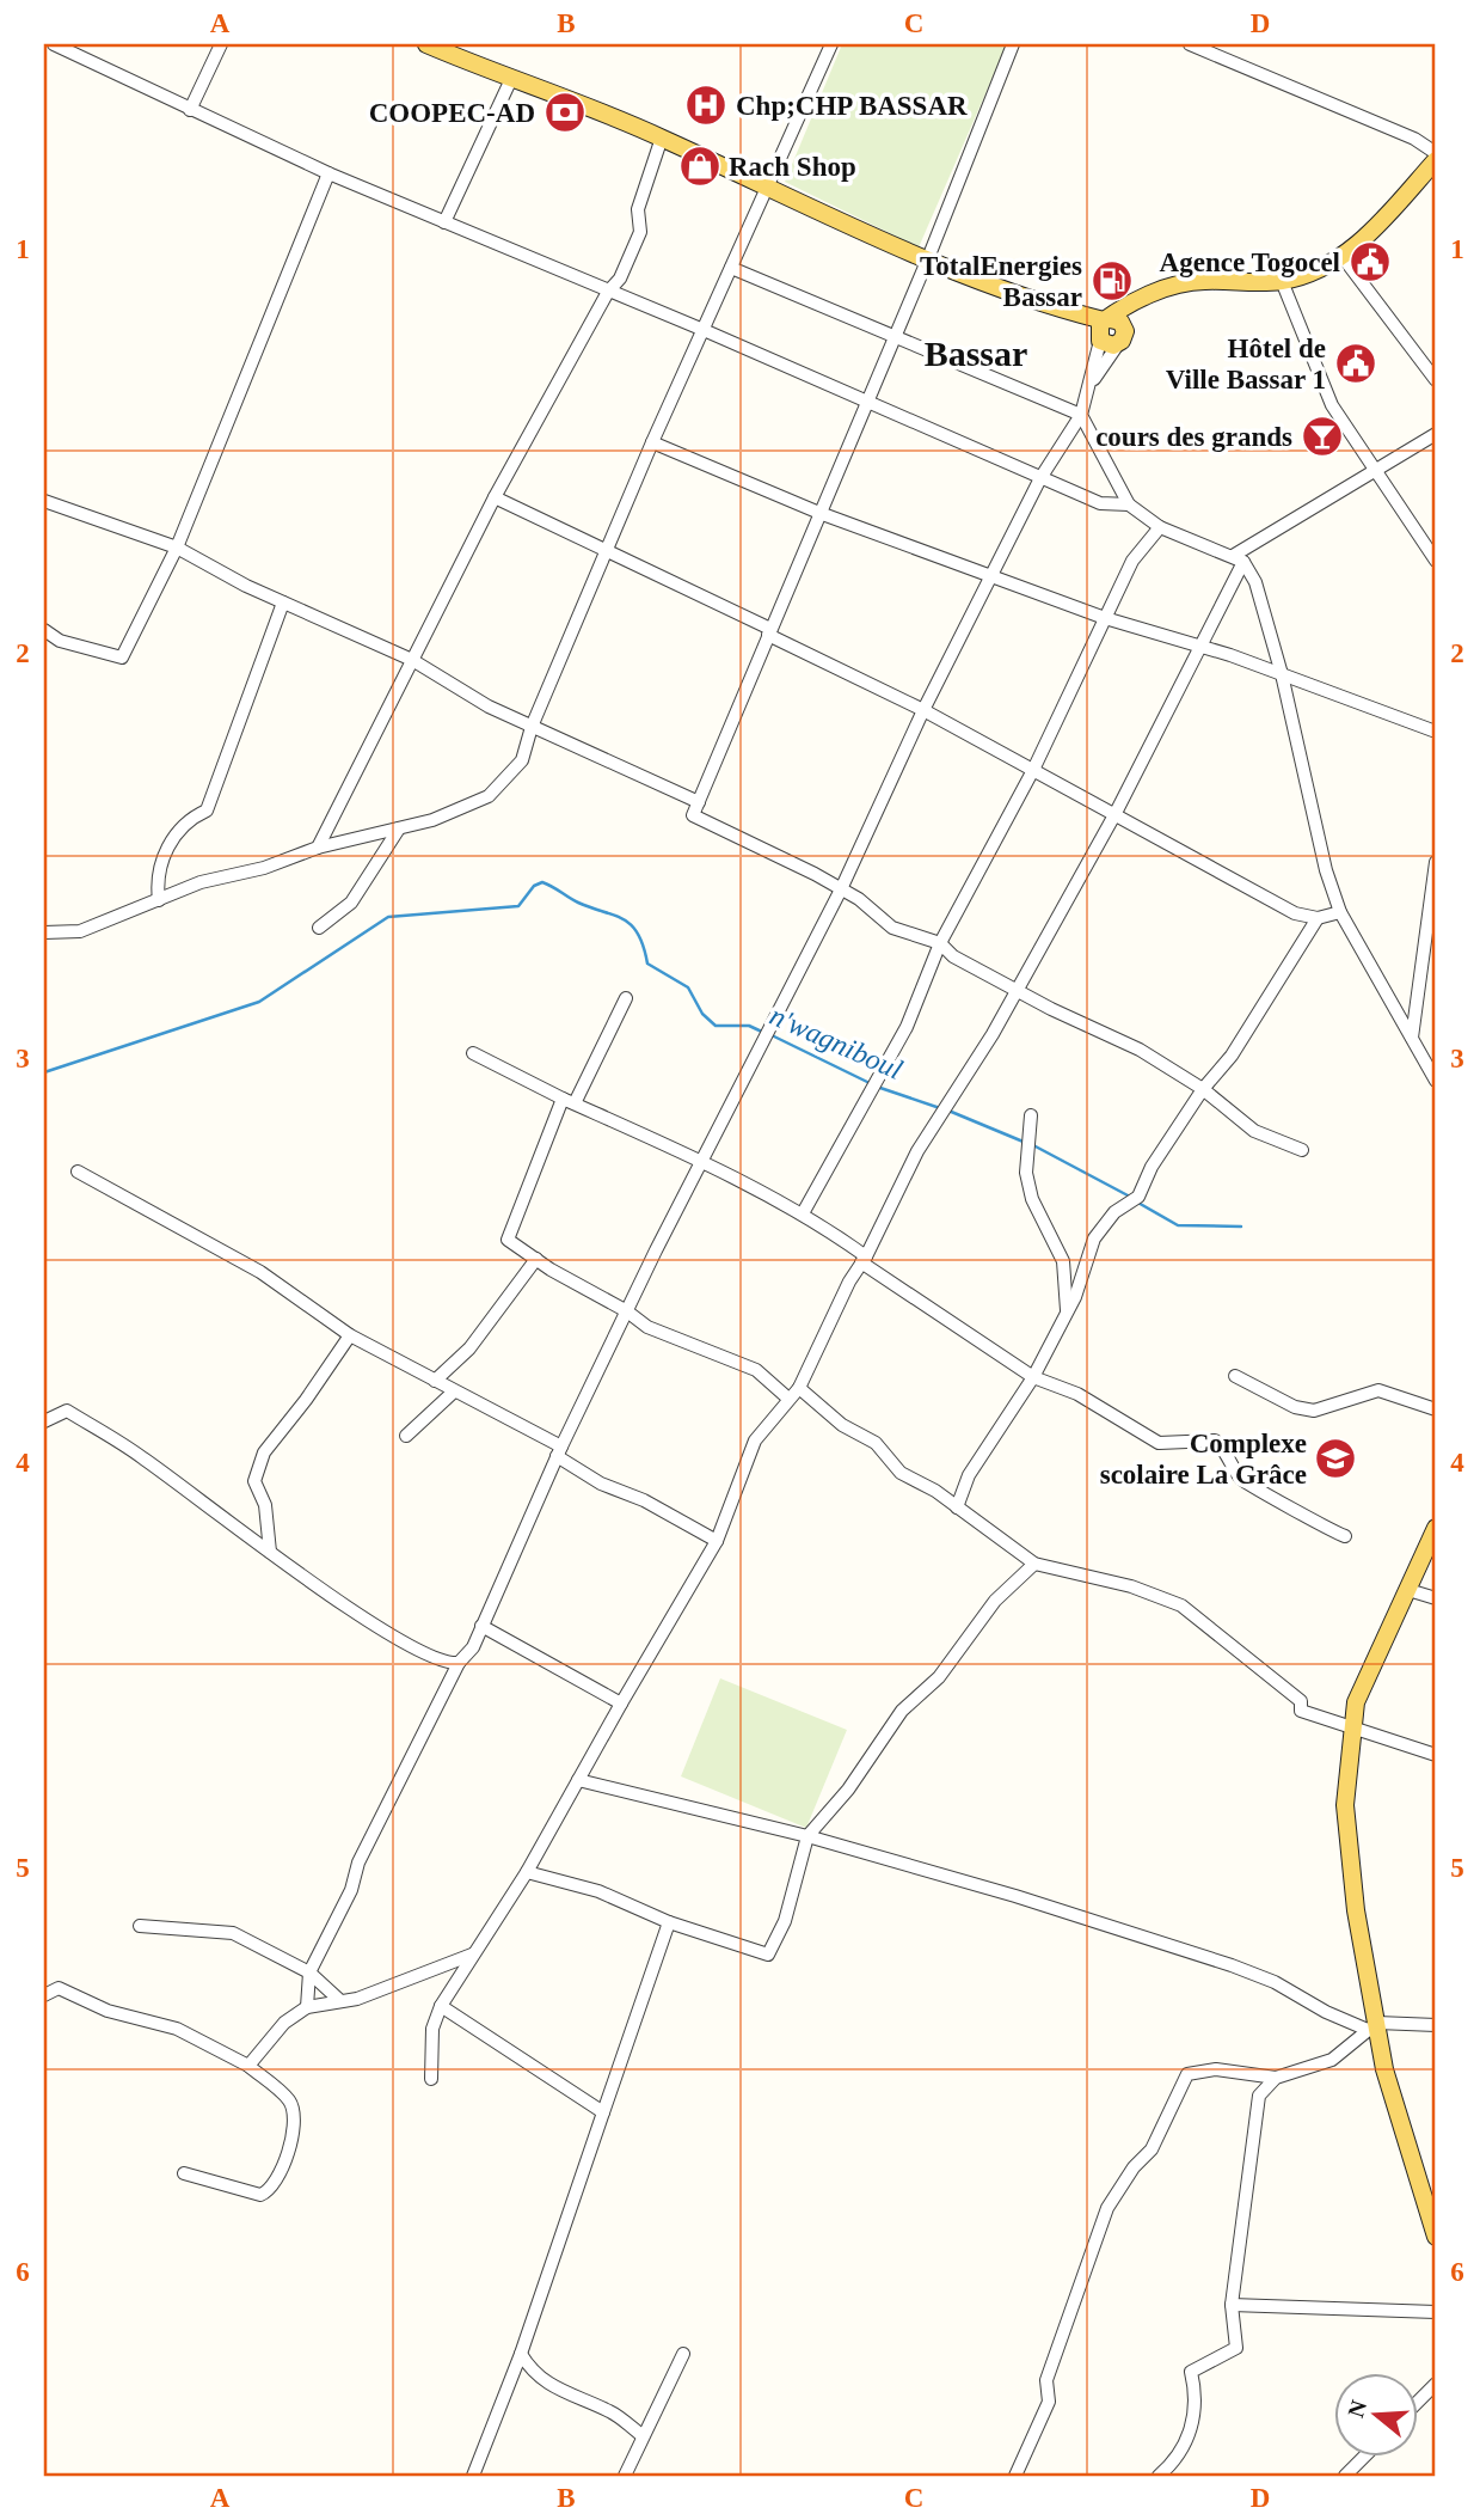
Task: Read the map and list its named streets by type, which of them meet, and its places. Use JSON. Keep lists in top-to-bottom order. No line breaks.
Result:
{"districts":["Bassar"],"water":["n'wagniboul"],"places":{"hospital":["Chp;CHP BASSAR"],"bank":["COOPEC-AD"],"shop":["Rach Shop"],"public building":["Agence Togocel","Hôtel de Ville Bassar 1"],"fuel station":["TotalEnergies Bassar"],"bar":["cours des grands"],"school or university":["Complexe scolaire La Grâce"]},"north":"left","grid":{"columns":["A","B","C","D"],"rows":["1","2","3","4","5","6"]}}
